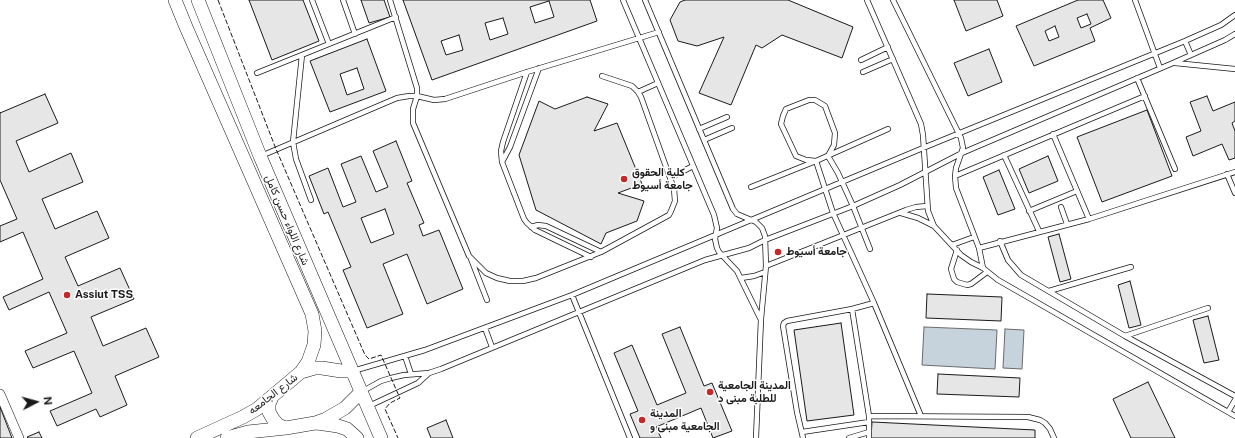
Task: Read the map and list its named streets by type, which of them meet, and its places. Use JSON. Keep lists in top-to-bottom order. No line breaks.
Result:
{"streets":{"main road":["شارع اللواء حسن كامل","شارع الجامعه"]},"crossings":[["شارع اللواء حسن كامل","شارع الجامعه"]],"places":["كلية الحقوق جامعة أسيوط","جامعة أسيوط","Assiut TSS","المدينة الجامعية للطلبة مبنى د","المدينة الجامعية مبنى و"],"north":"right"}
